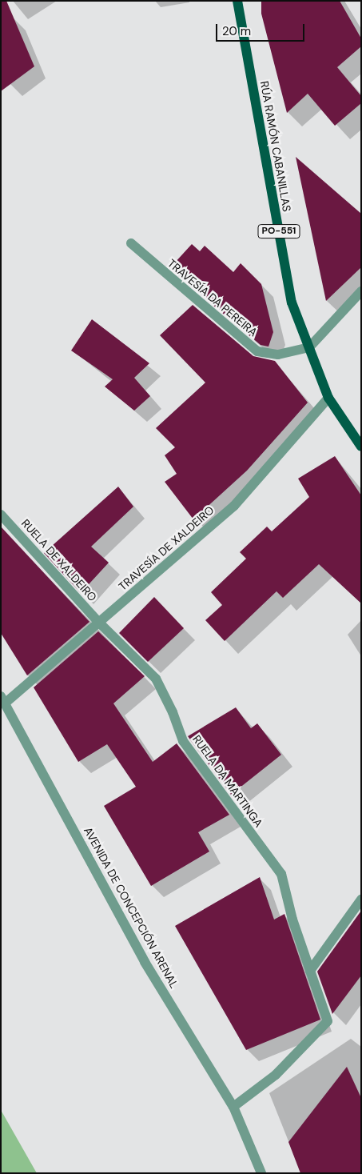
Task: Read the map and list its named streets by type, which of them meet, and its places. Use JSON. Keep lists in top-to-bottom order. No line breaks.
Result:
{"streets":{"main road":["RÚA RAMÓN CABANILLAS","PO-551"],"street":["TRAVESÍA DA PEREIRA","TRAVESÍA DE XALDEIRO","RUELA DE XALDEIRO","RUELA DA MARTINGA","AVENIDA DE CONCEPCIÓN ARENAL"]},"crossings":[["RÚA RAMÓN CABANILLAS","TRAVESÍA DA PEREIRA"],["RÚA RAMÓN CABANILLAS","TRAVESÍA DE XALDEIRO"],["TRAVESÍA DE XALDEIRO","RUELA DE XALDEIRO"],["TRAVESÍA DE XALDEIRO","RUELA DA MARTINGA"],["TRAVESÍA DE XALDEIRO","AVENIDA DE CONCEPCIÓN ARENAL"],["RUELA DE XALDEIRO","RUELA DA MARTINGA"],["RUELA DA MARTINGA","AVENIDA DE CONCEPCIÓN ARENAL"]],"scale_bar":"20 m"}
